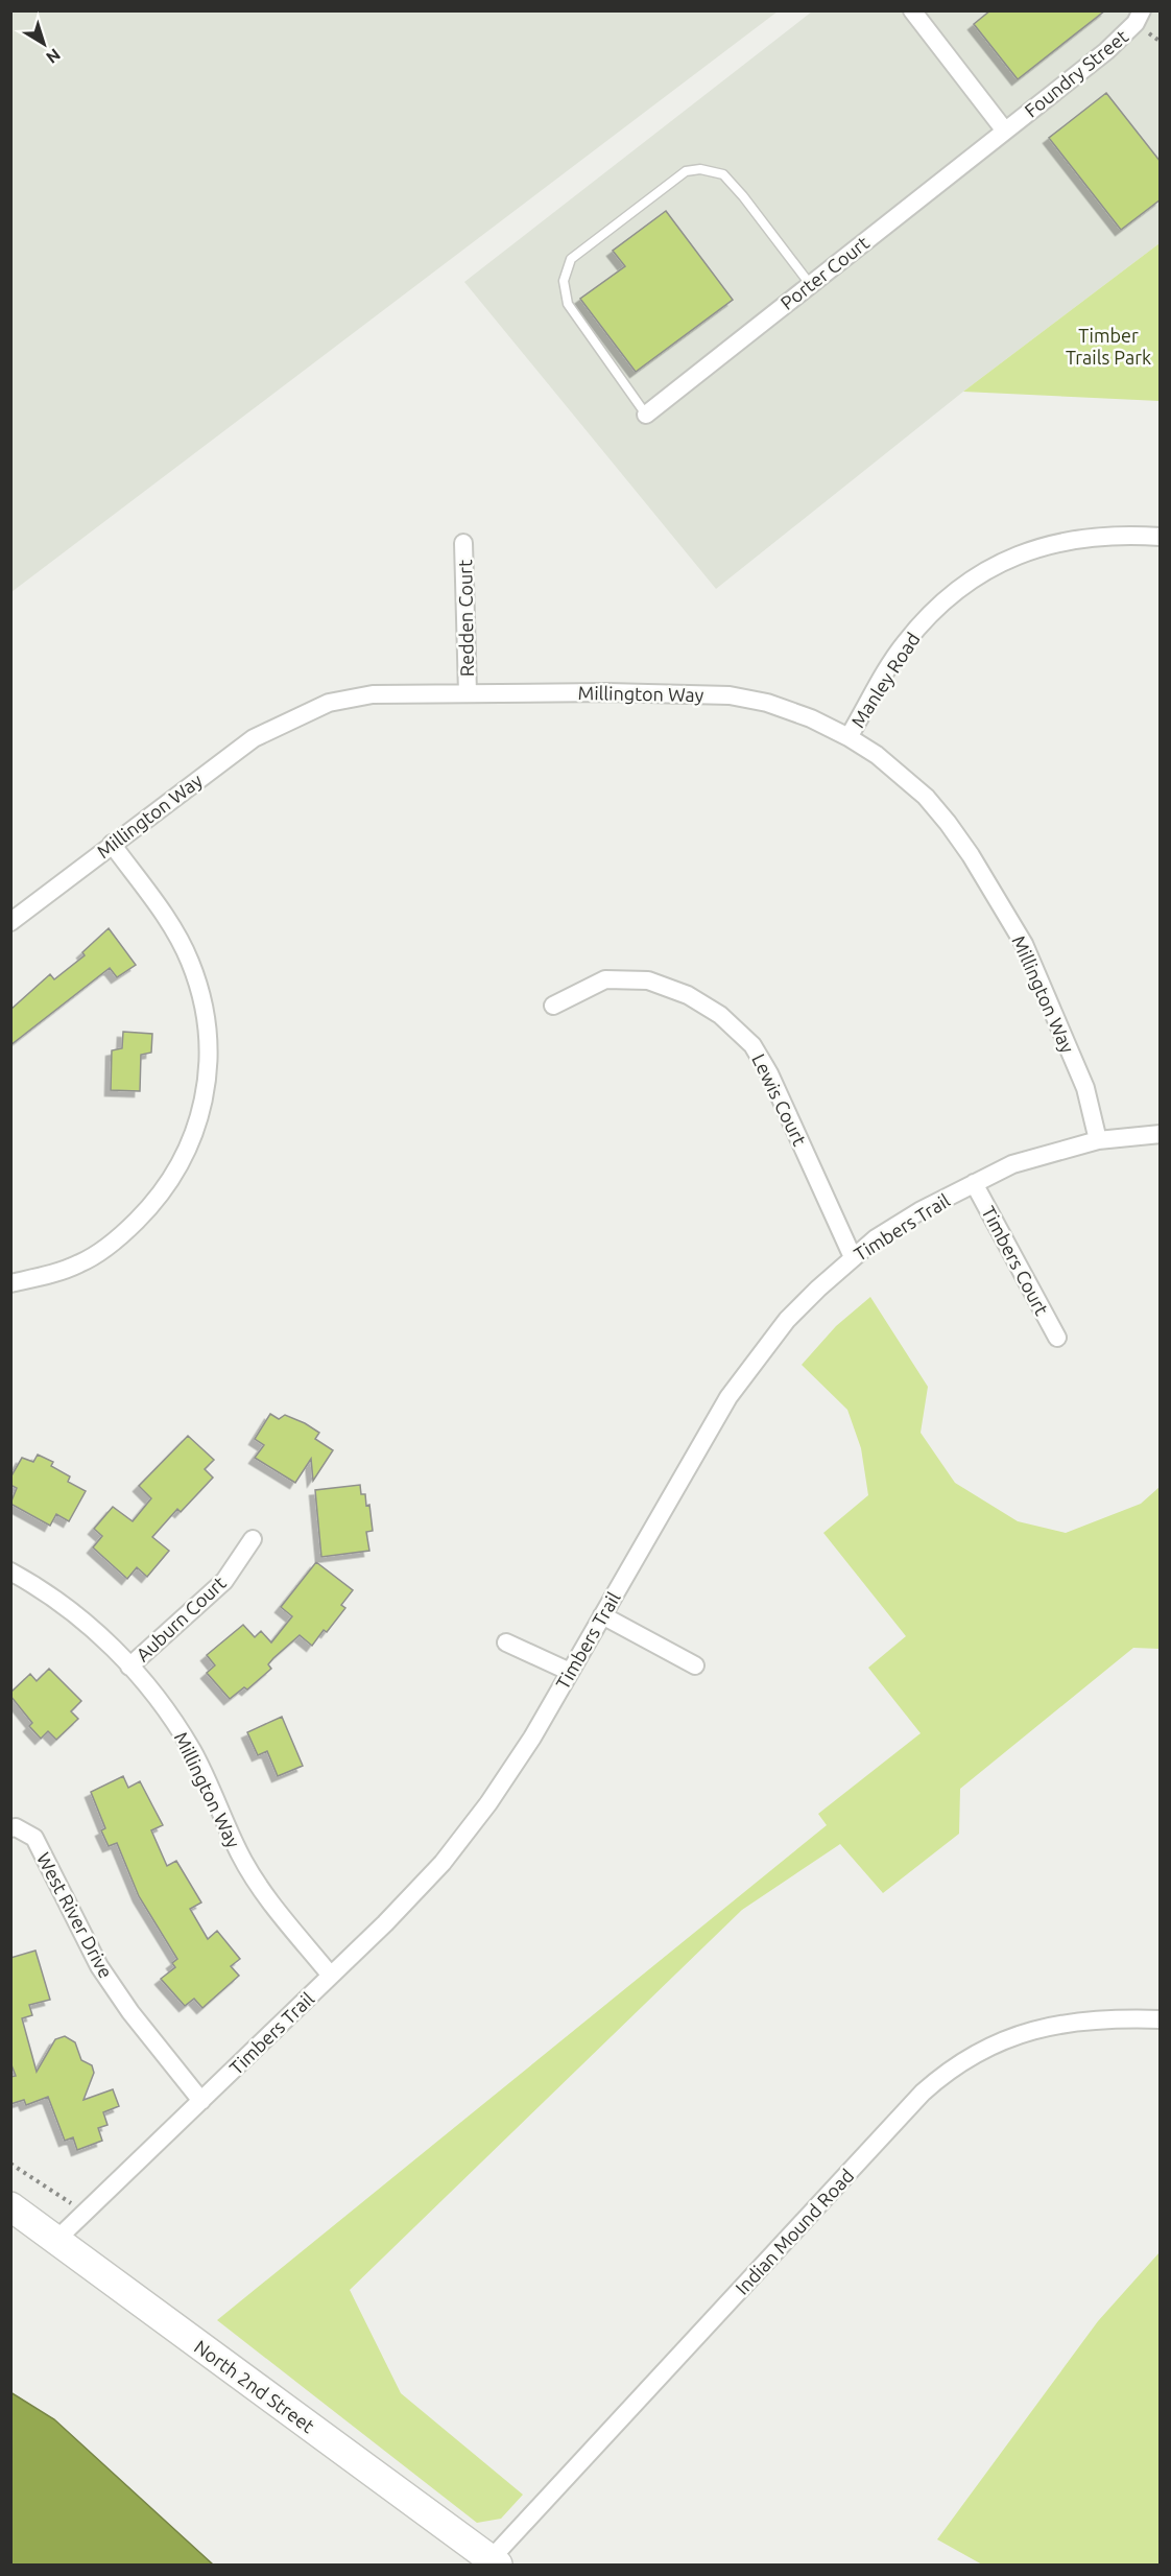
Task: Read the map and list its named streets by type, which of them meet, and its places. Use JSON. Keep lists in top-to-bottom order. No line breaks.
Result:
{"streets":{"main road":["North 2nd Street"],"street":["Foundry Street","Porter Court","Redden Court","Manley Road","Millington Way","Lewis Court","Timbers Trail","Timbers Court","Auburn Court","West River Drive","Indian Mound Road"]},"crossings":[["Foundry Street","Porter Court"],["Redden Court","Millington Way"],["Manley Road","Millington Way"],["Millington Way","Timbers Trail"],["Millington Way","Auburn Court"],["Lewis Court","Timbers Trail"],["Timbers Trail","Timbers Court"],["Timbers Trail","West River Drive"],["Timbers Trail","North 2nd Street"],["Indian Mound Road","North 2nd Street"]],"parks":["Timber Trails Park"],"north":"bottom right"}
